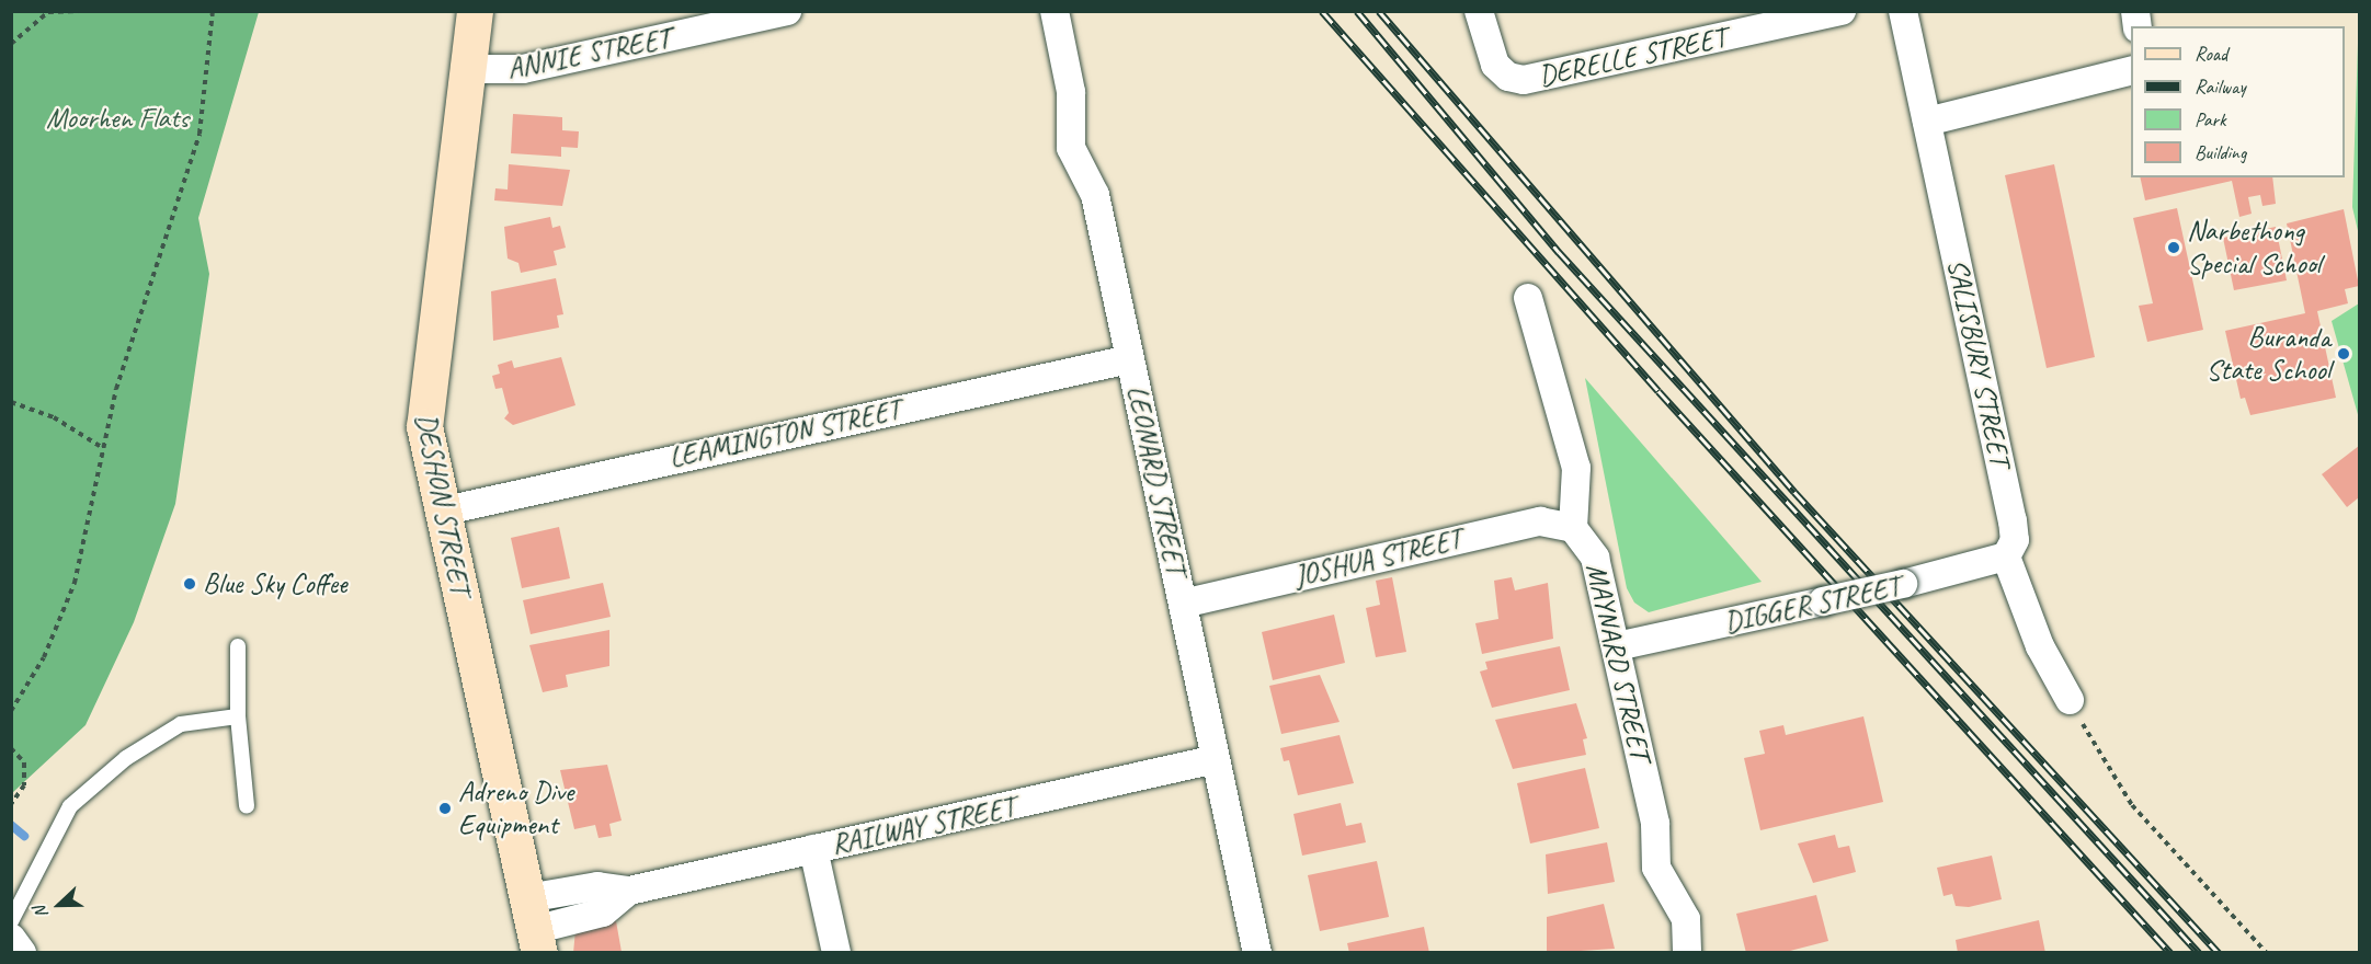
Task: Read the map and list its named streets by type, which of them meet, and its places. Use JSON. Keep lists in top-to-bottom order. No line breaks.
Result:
{"streets":{"street":["ANNIE STREET","DERELLE STREET","SALISBURY STREET","LEAMINGTON STREET","LEONARD STREET","DESHON STREET","JOSHUA STREET","DIGGER STREET","MAYNARD STREET","RAILWAY STREET"]},"crossings":[["ANNIE STREET","DESHON STREET"],["SALISBURY STREET","DIGGER STREET"],["LEAMINGTON STREET","LEONARD STREET"],["LEAMINGTON STREET","DESHON STREET"],["LEONARD STREET","JOSHUA STREET"],["LEONARD STREET","RAILWAY STREET"],["DESHON STREET","RAILWAY STREET"],["JOSHUA STREET","MAYNARD STREET"],["DIGGER STREET","MAYNARD STREET"]],"parks":["Moorhen Flats"],"places":["Narbethong Special School","Buranda State School","Blue Sky Coffee","Adreno Dive Equipment"],"legend":["Road","Railway","Park","Building"],"north":"left"}
